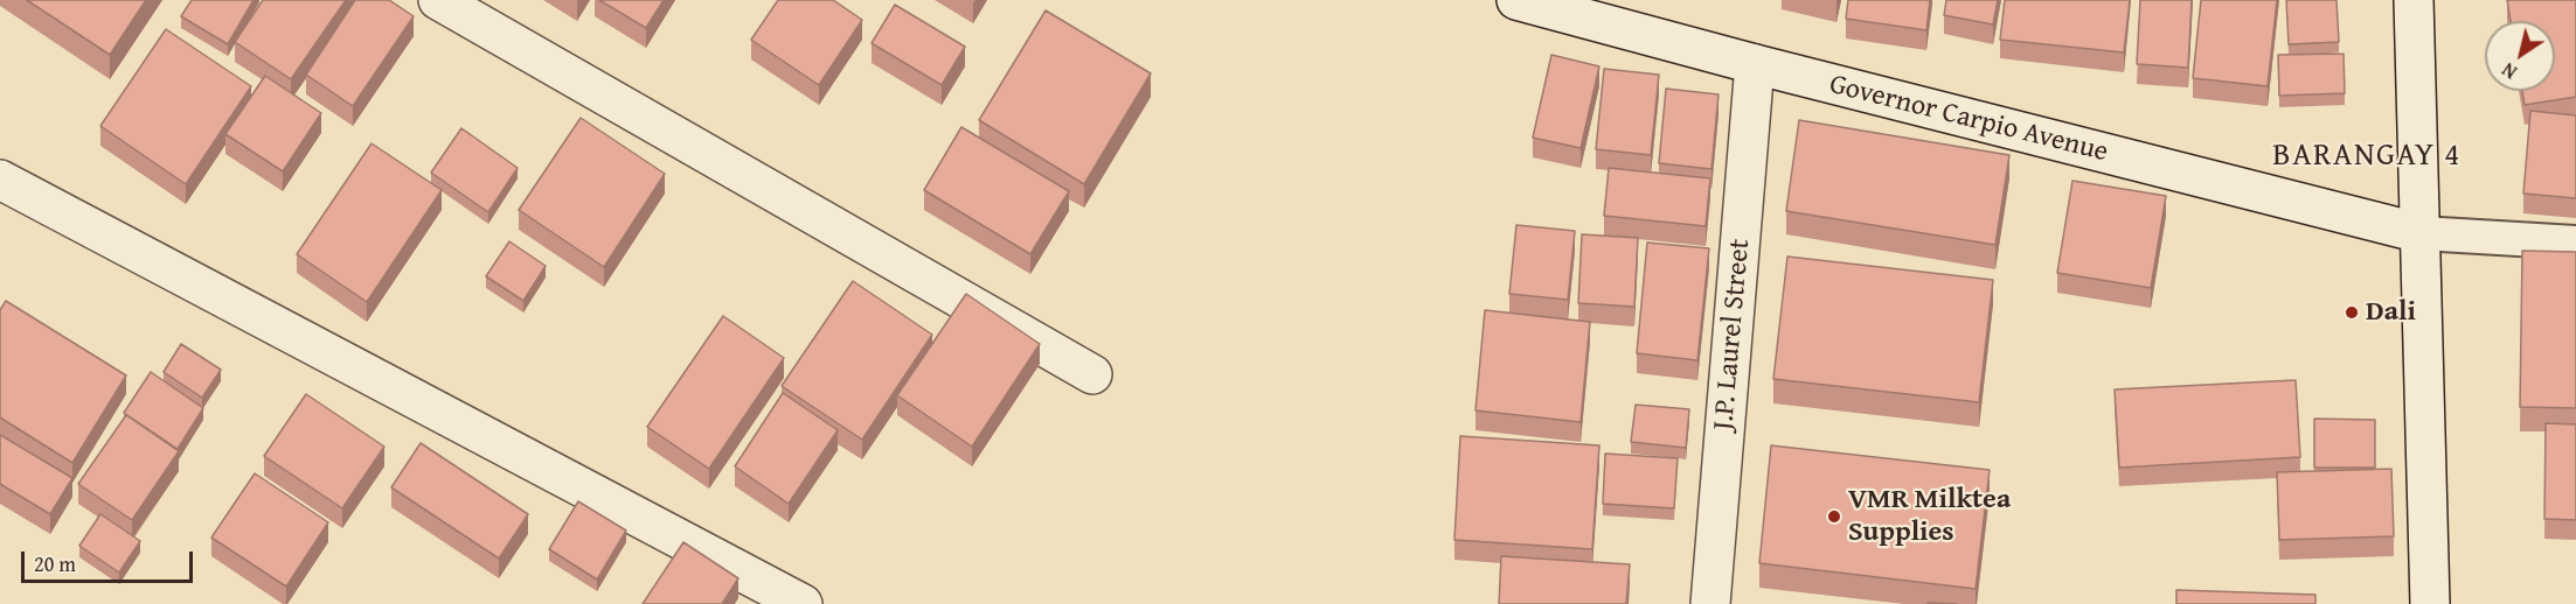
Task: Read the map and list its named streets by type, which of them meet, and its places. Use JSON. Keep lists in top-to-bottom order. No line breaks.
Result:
{"streets":{"street":["Governor Carpio Avenue","J.P. Laurel Street"]},"crossings":[["Governor Carpio Avenue","J.P. Laurel Street"]],"districts":["BARANGAY 4"],"places":["Dali","VMR Milktea Supplies"],"scale_bar":"20 m","north":"bottom left"}
